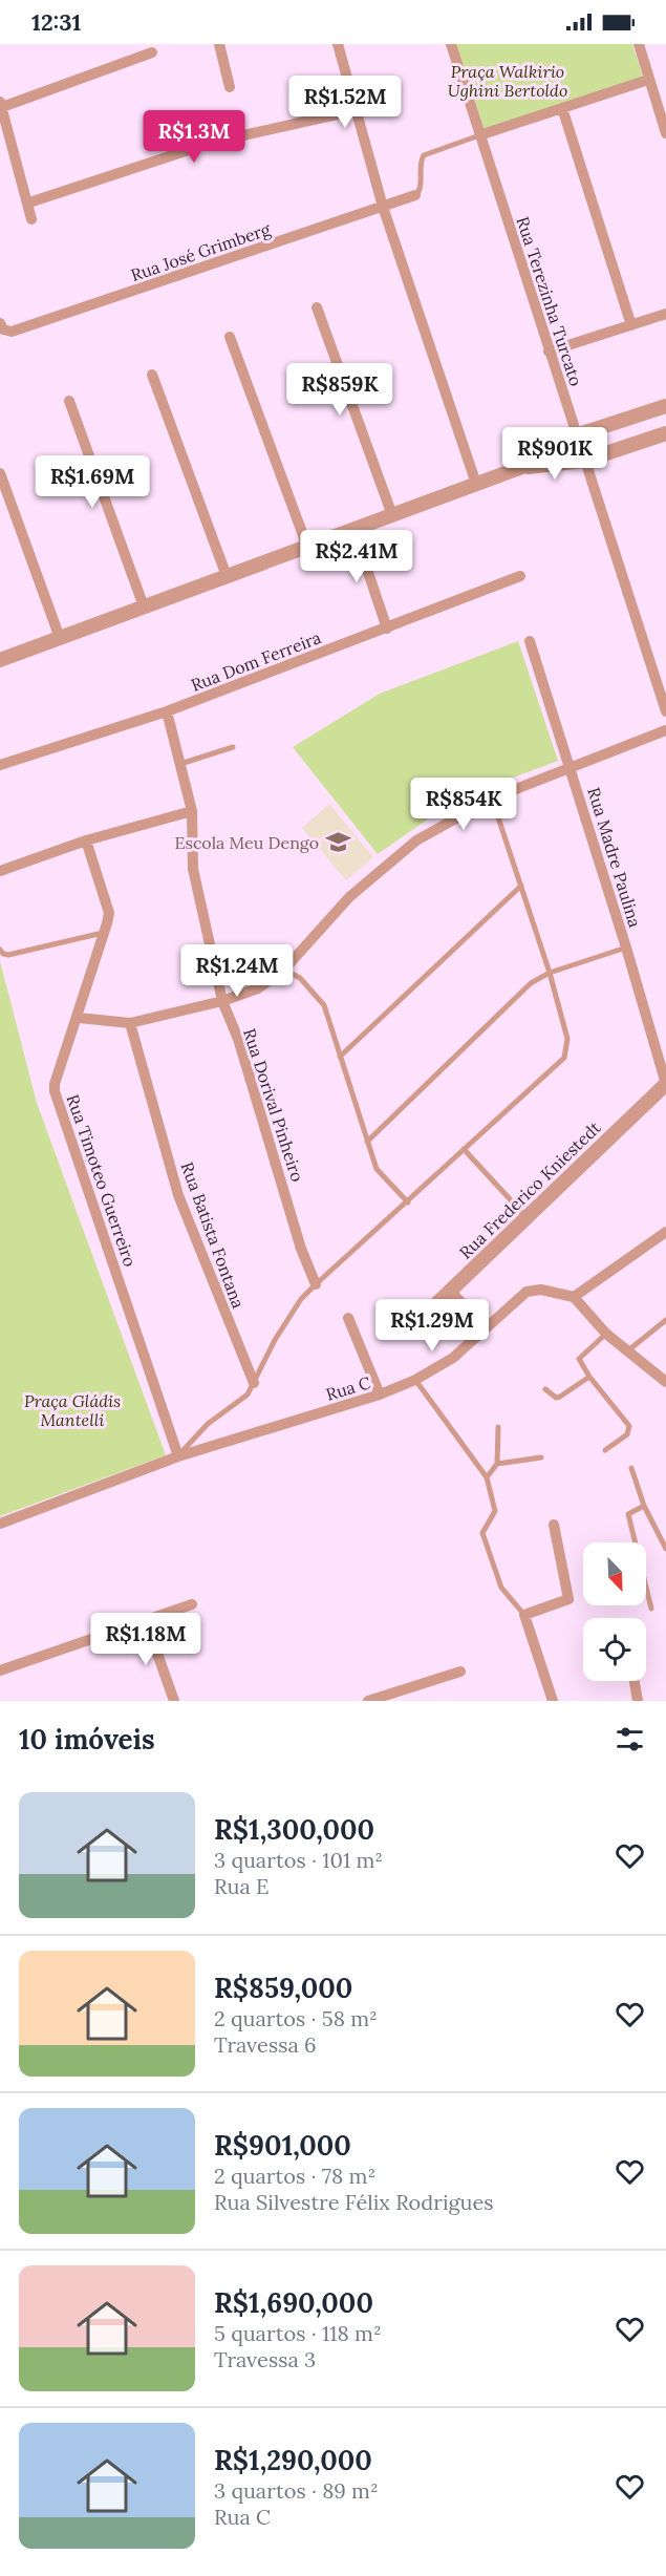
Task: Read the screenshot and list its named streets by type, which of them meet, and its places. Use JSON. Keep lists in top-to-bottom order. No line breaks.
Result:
{"streets":{"street":["Rua José Grimberg","Rua Terezinha Turcato","Rua Dom Ferreira","Rua Madre Paulina","Rua Dorival Pinheiro","Rua Timoteo Guerreiro","Rua Frederico Kniestedt","Rua Batista Fontana","Rua C"]},"crossings":[["Rua Dom Ferreira","Rua Dorival Pinheiro"],["Rua Madre Paulina","Rua Frederico Kniestedt"],["Rua Timoteo Guerreiro","Rua C"]],"parks":["Praça Walkirio Ughini Bertoldo","Praça Gládis Mantelli"],"places":{"school or university":["Escola Meu Dengo"]},"north":"bottom right","page":{"status":"12:31","price":["R$1.52M","R$1.3M","R$859K","R$901K","R$1.69M","R$2.41M","R$854K","R$1.24M","R$1.29M","R$1.18M"],"heading":"10 imóveis","list":[{"name":"R$1,300,000","note":"3 quartos · 101 m² · Rua E"},{"name":"R$859,000","note":"2 quartos · 58 m² · Travessa 6"},{"name":"R$901,000","note":"2 quartos · 78 m² · Rua Silvestre Félix Rodrigues"},{"name":"R$1,690,000","note":"5 quartos · 118 m² · Travessa 3"},{"name":"R$1,290,000","note":"3 quartos · 89 m² · Rua C"}]}}
